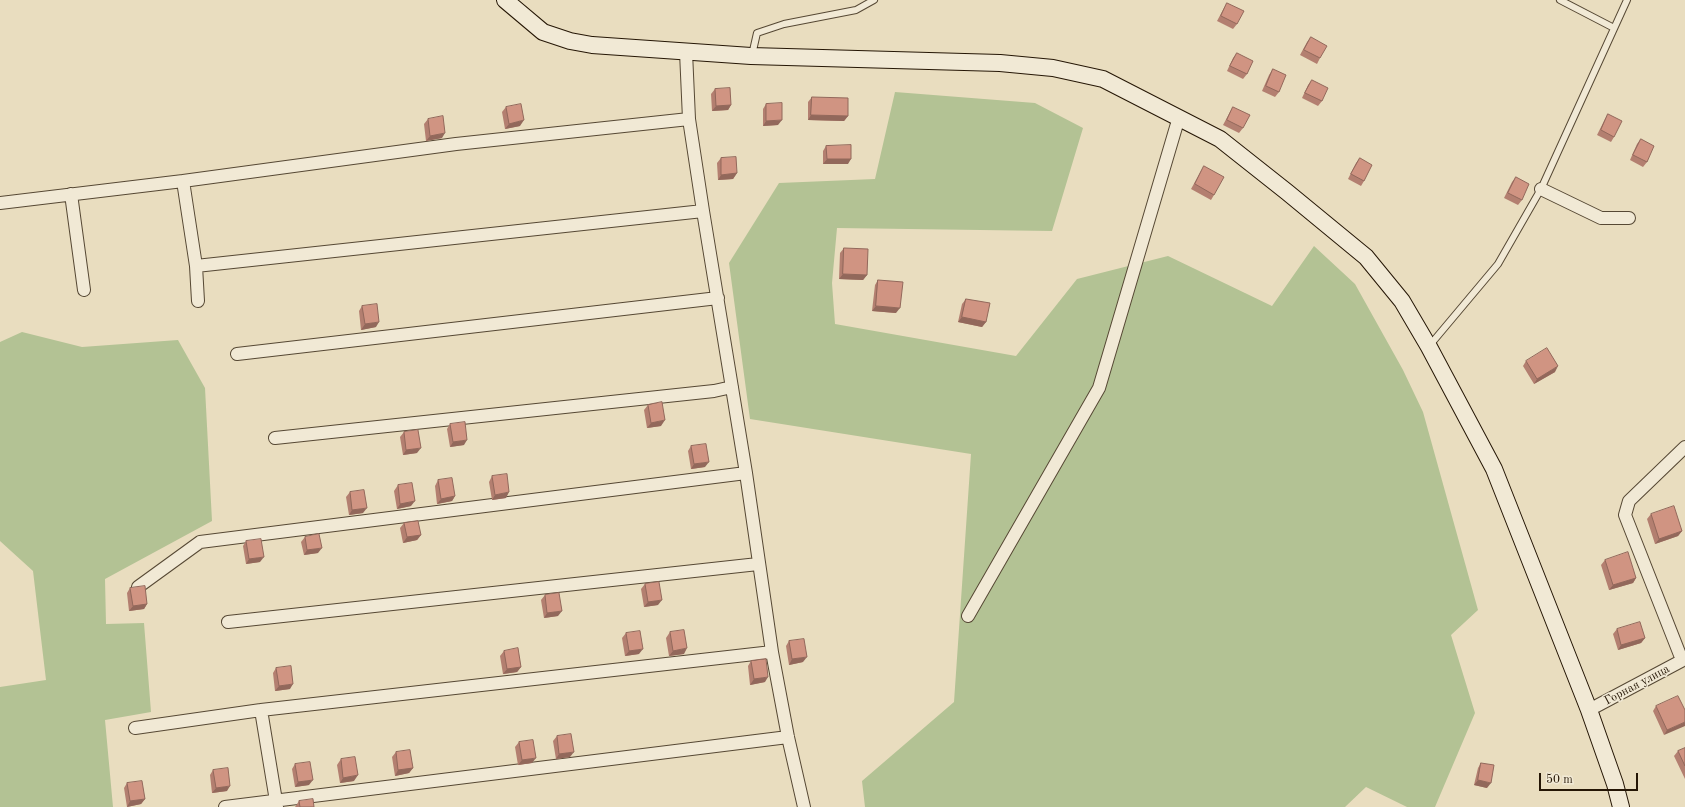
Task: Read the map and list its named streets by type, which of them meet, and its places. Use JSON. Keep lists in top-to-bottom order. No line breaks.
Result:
{"streets":{"street":["Горная улица"]},"scale_bar":"50 m"}
